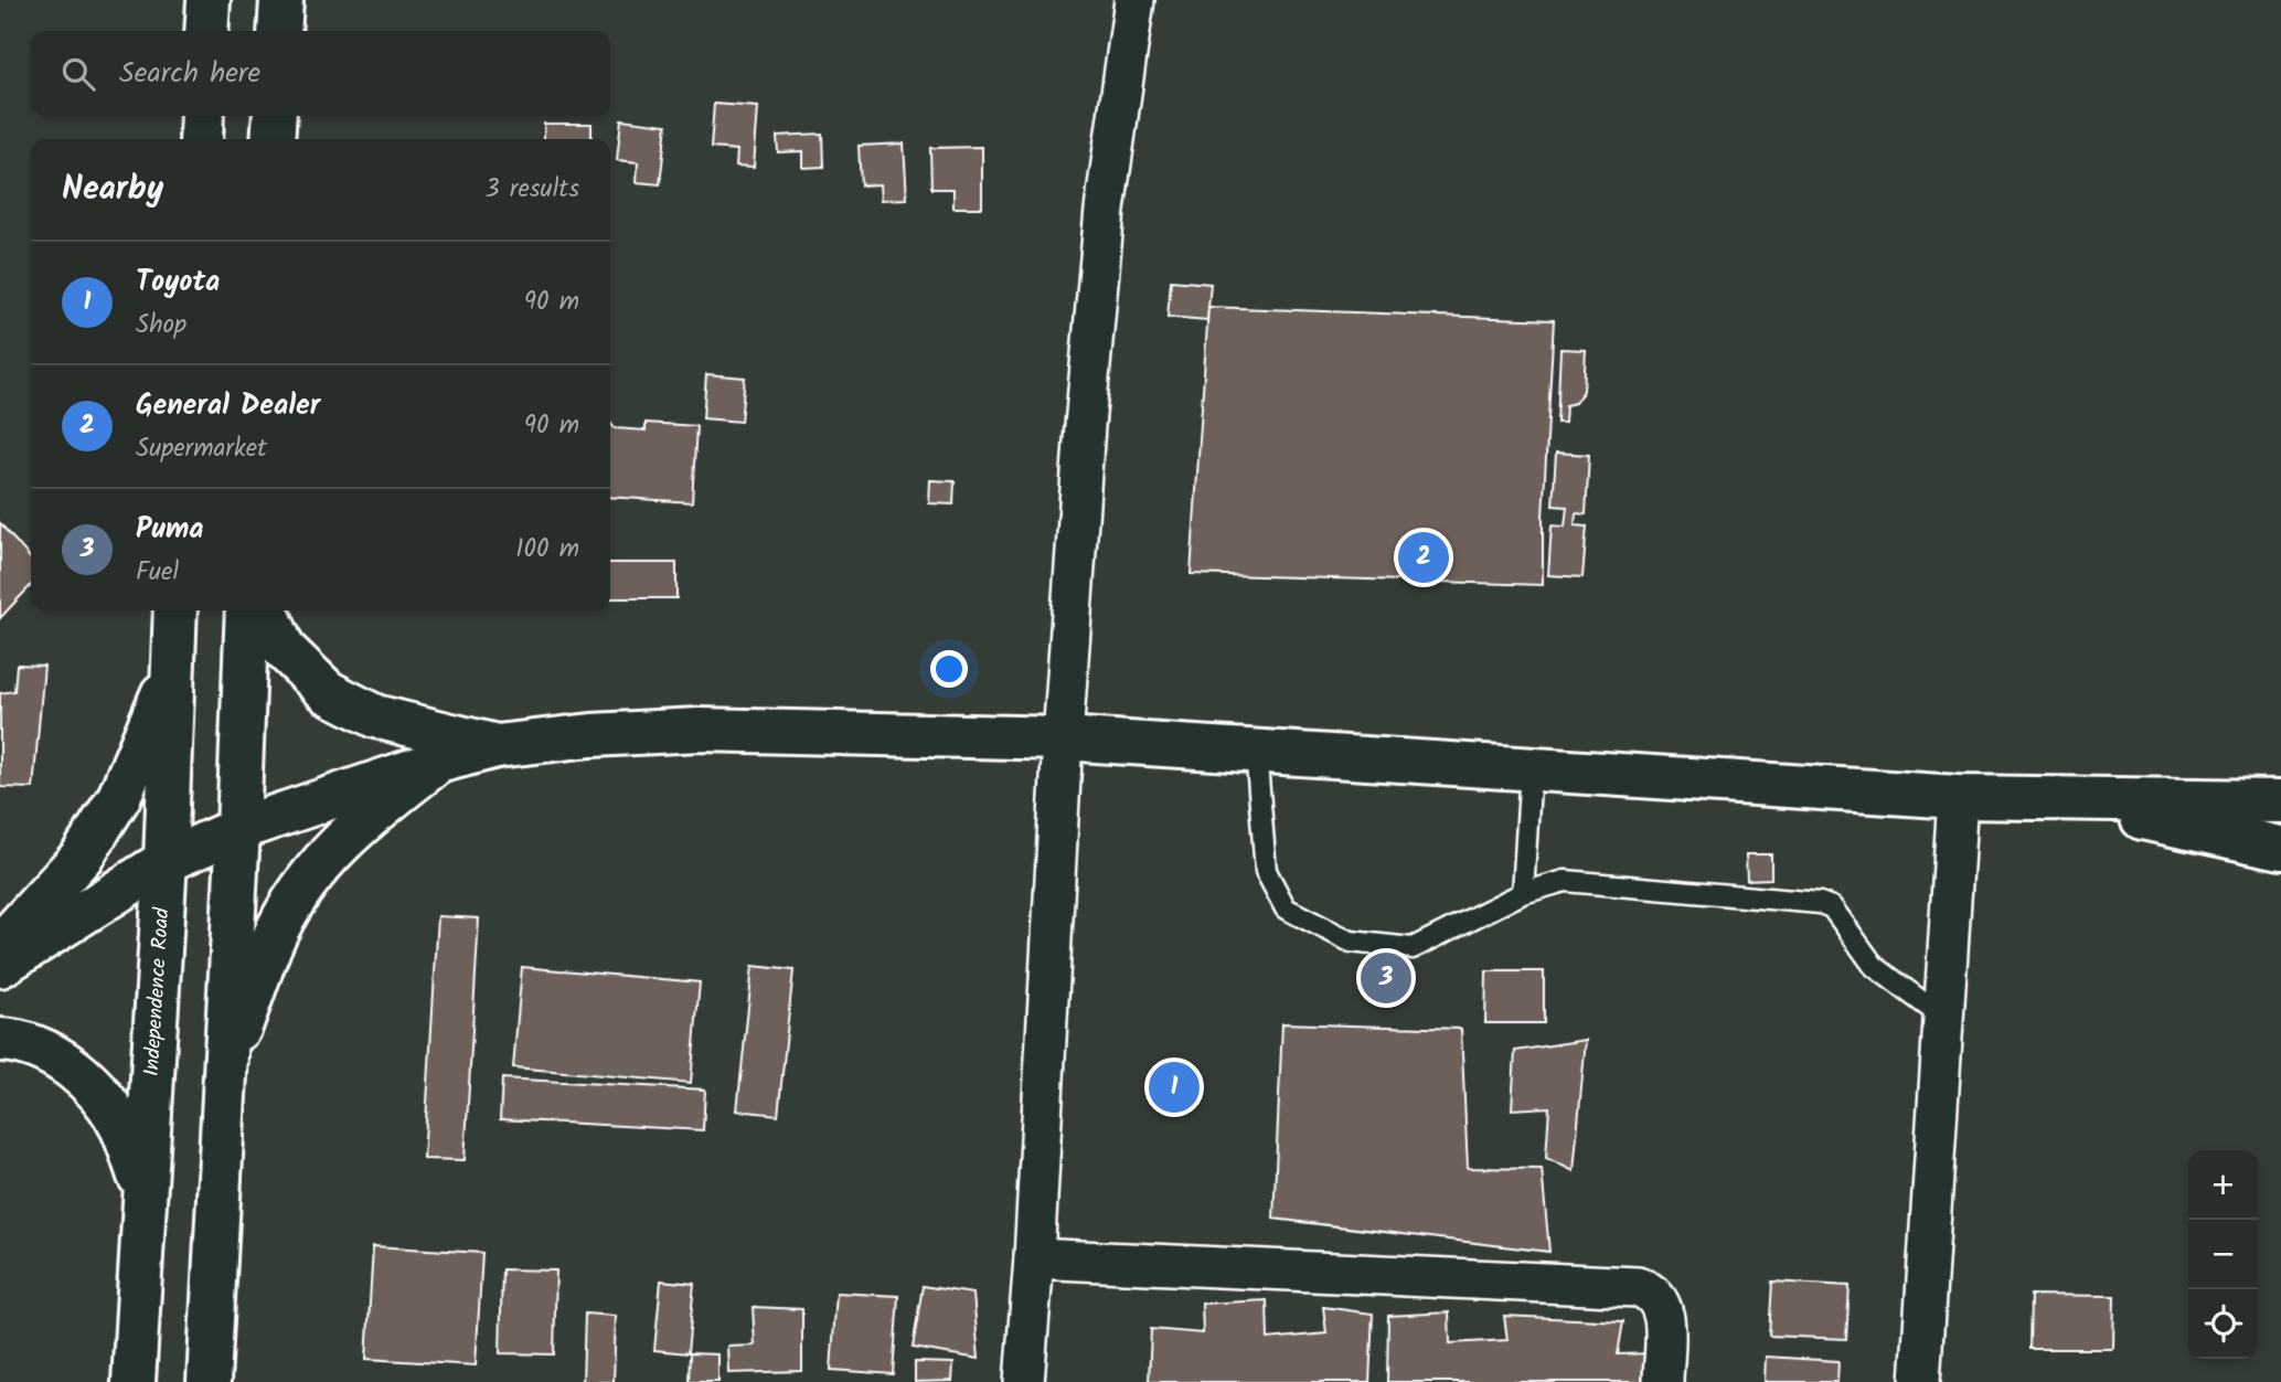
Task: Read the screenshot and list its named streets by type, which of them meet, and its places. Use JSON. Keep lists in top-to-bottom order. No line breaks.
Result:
{"streets":{"main road":["Independence Road"]},"page":{"search":"Search here","heading":["Nearby","3 results"],"list":[{"mark":"1","name":"Toyota","note":"Shop","value":"90 m"},{"mark":"2","name":"General Dealer","note":"Supermarket","value":"90 m"},{"mark":"3","name":"Puma","note":"Fuel","value":"100 m"}],"pins":["2","3","1"],"map_buttons":["+","−"]}}
